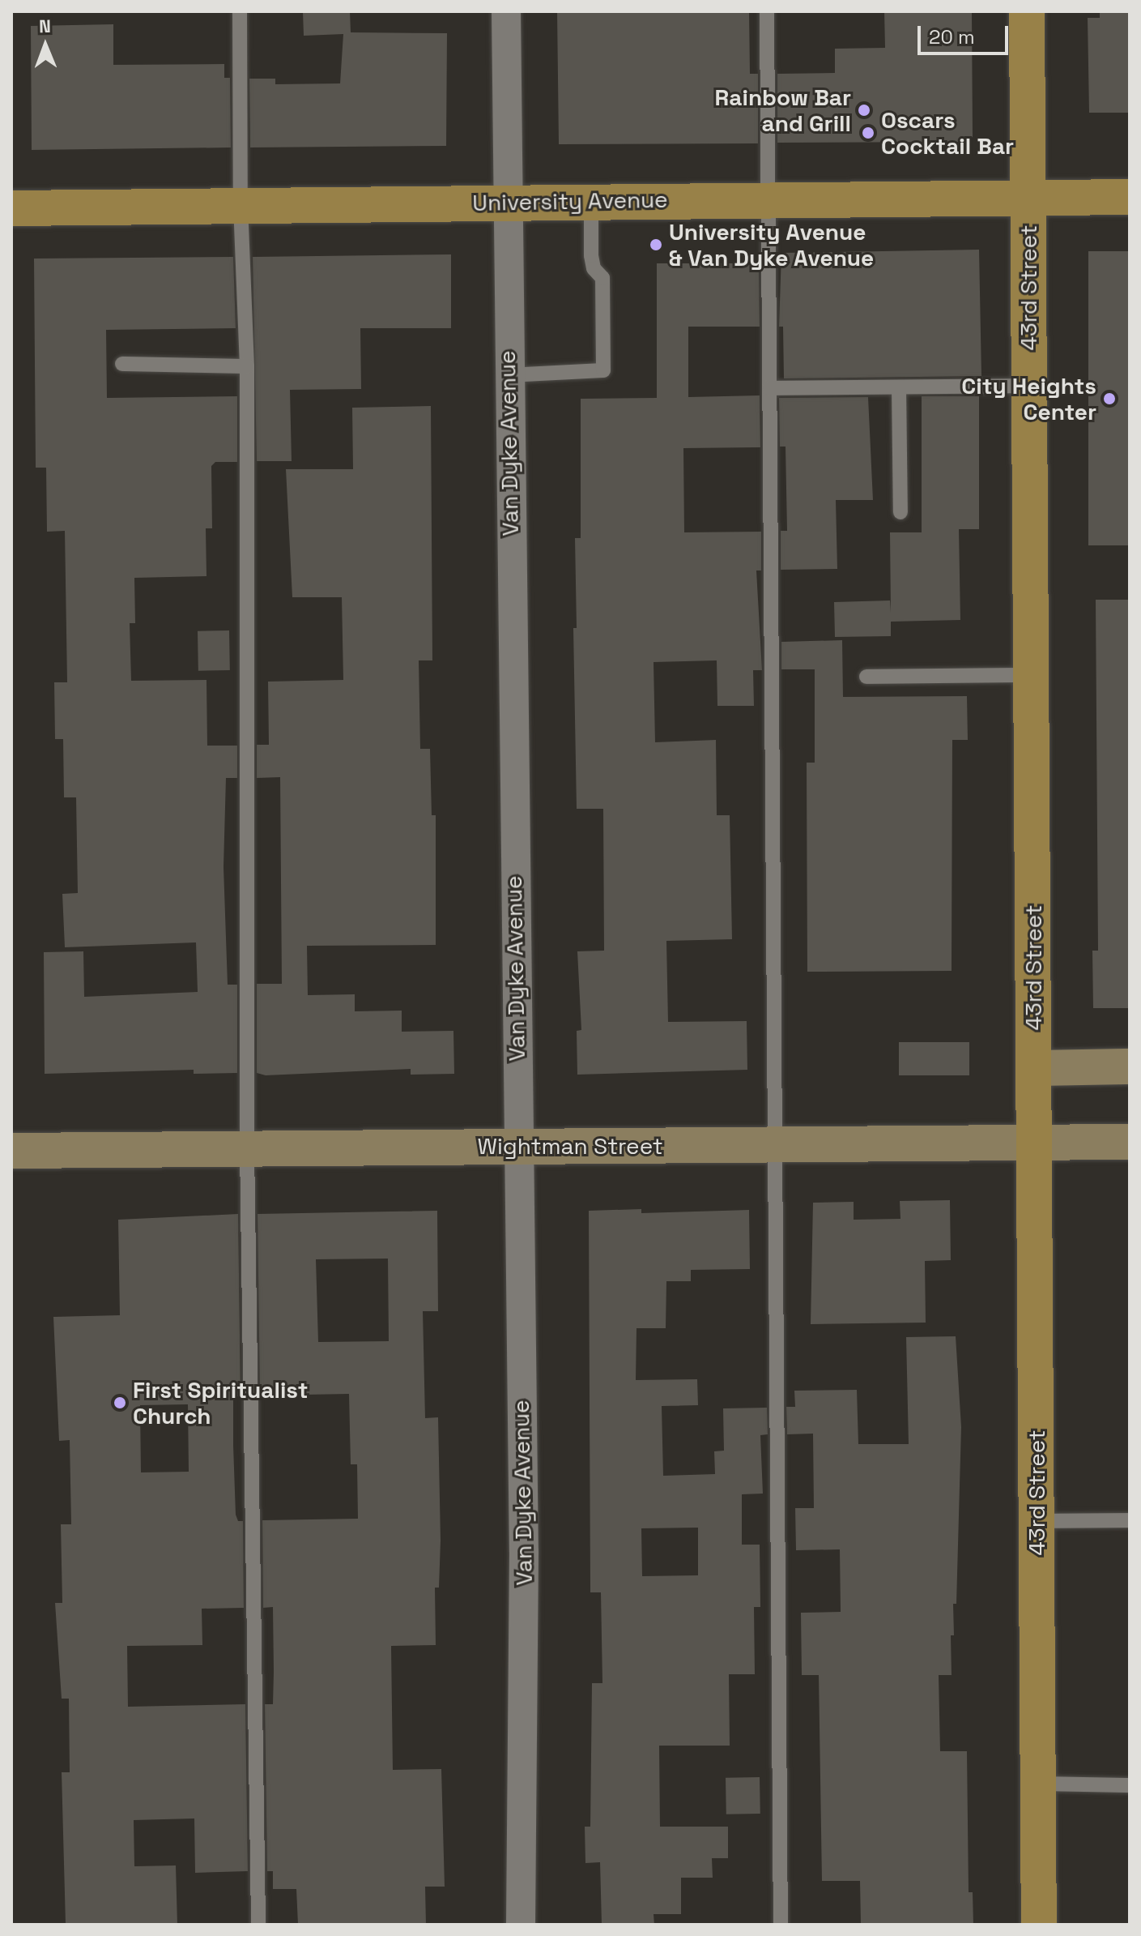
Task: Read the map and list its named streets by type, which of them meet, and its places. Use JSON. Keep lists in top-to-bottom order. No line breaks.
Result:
{"streets":{"main road":["University Avenue","43rd Street","Wightman Street"],"street":["Van Dyke Avenue"]},"crossings":[["University Avenue","43rd Street"],["University Avenue","Van Dyke Avenue"],["43rd Street","Wightman Street"],["Van Dyke Avenue","Wightman Street"]],"places":["Rainbow Bar and Grill","Oscars Cocktail Bar","University Avenue & Van Dyke Avenue","City Heights Center","First Spiritualist Church"],"scale_bar":"20 m","north":"top"}
